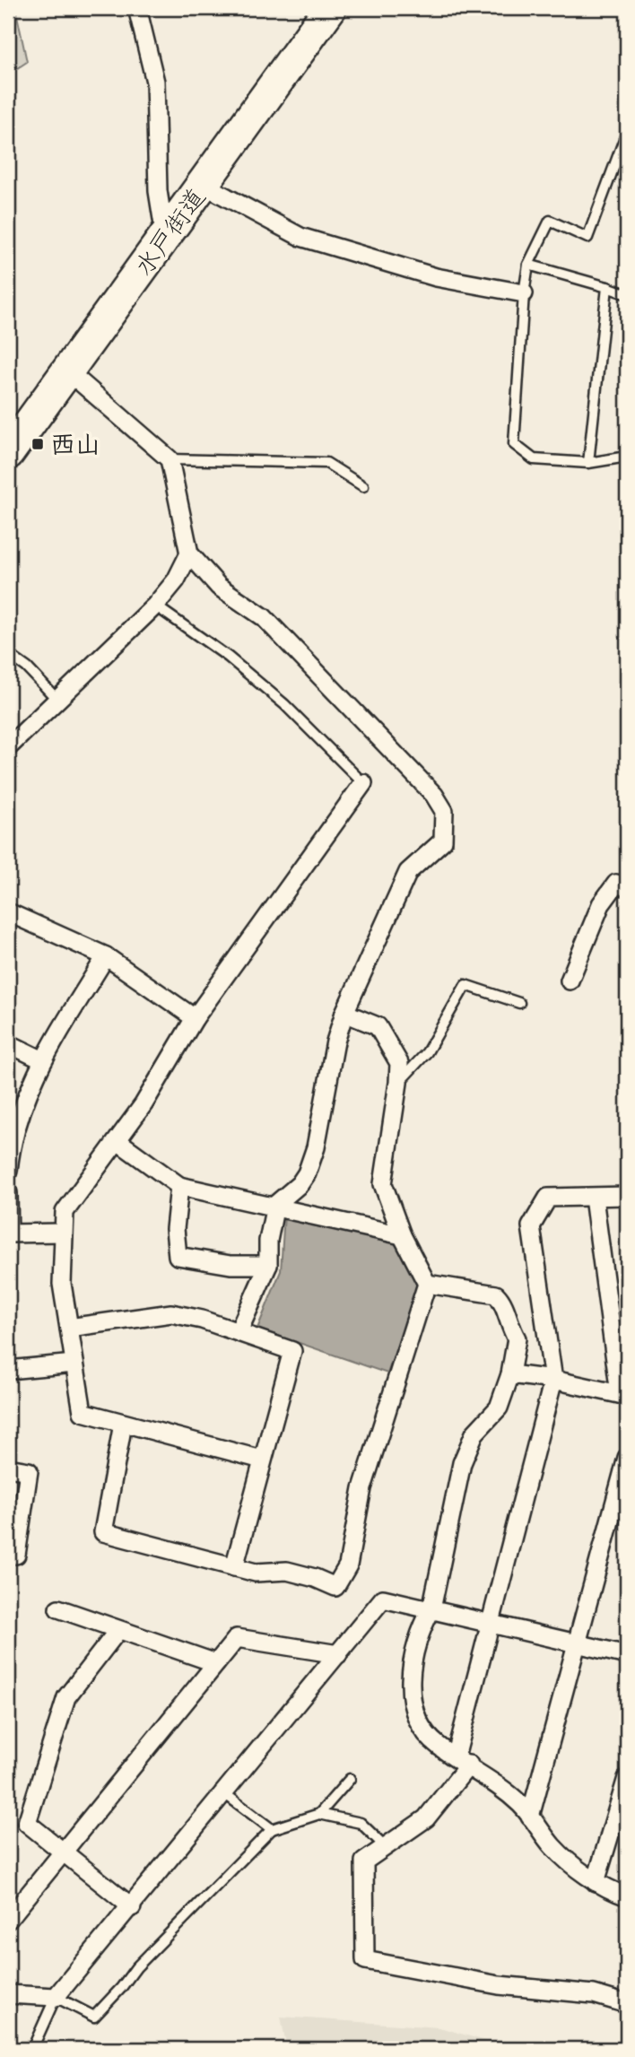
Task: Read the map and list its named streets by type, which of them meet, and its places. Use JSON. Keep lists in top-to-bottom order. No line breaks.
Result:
{"streets":{"highway":["水戸街道"]},"places":{"transit":["西山"]}}
